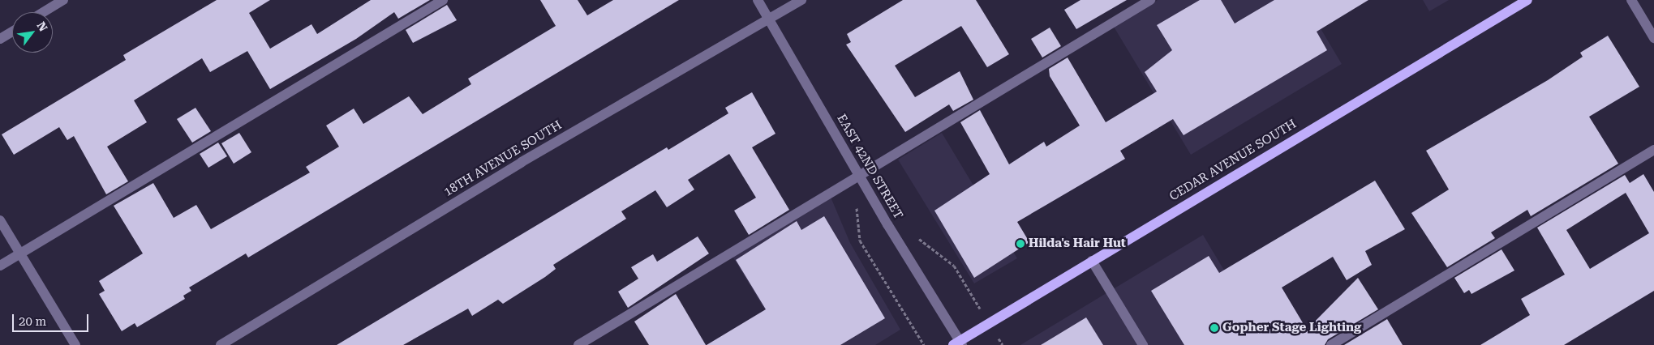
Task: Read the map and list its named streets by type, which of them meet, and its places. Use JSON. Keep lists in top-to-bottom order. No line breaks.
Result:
{"streets":{"main road":["CEDAR AVENUE SOUTH"],"street":["18TH AVENUE SOUTH","EAST 42ND STREET"]},"crossings":[["18TH AVENUE SOUTH","EAST 42ND STREET"],["CEDAR AVENUE SOUTH","EAST 42ND STREET"]],"places":["Hilda's Hair Hut","Gopher Stage Lighting"],"scale_bar":"20 m","north":"top right"}
